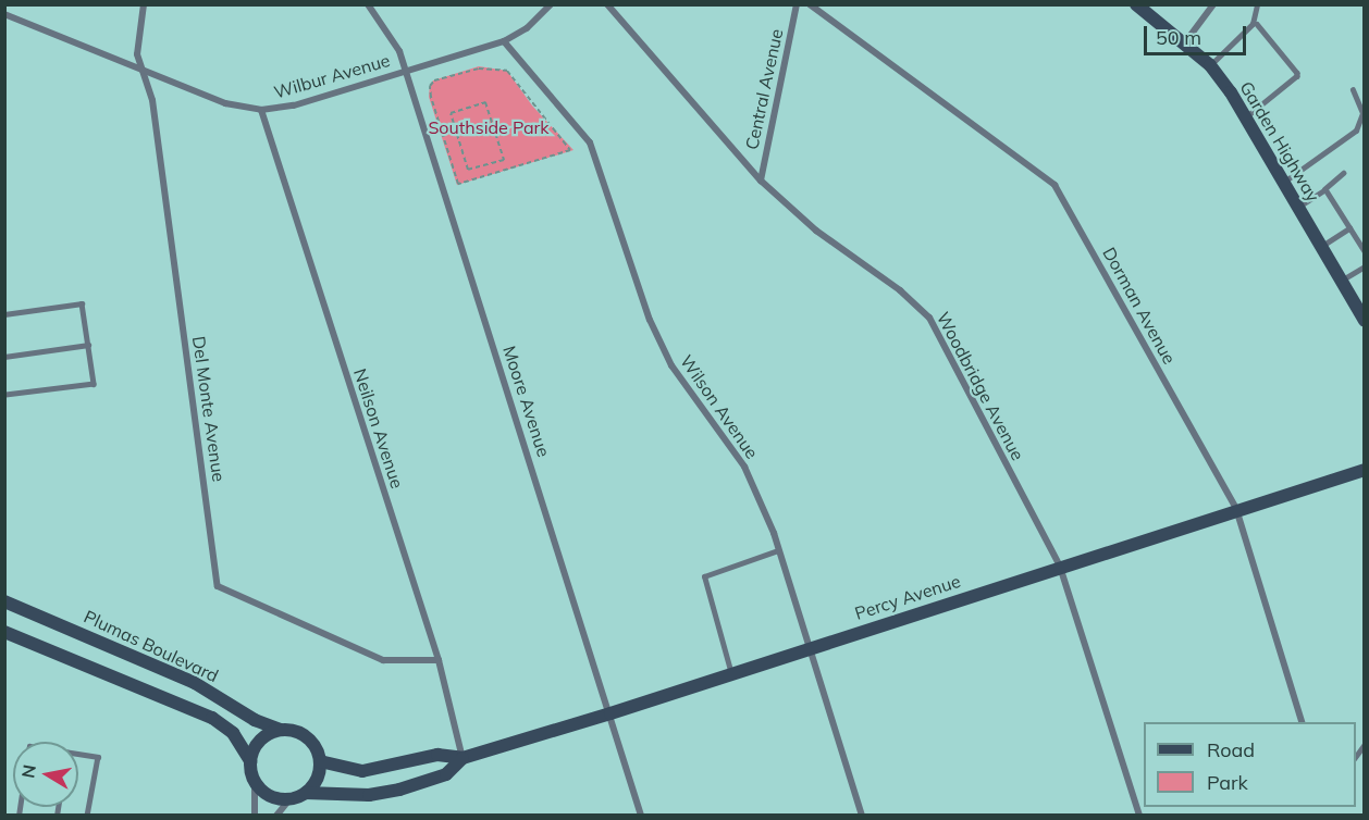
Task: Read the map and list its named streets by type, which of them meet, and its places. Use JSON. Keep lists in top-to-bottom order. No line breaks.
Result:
{"streets":{"street":["Wilbur Avenue","Central Avenue","Garden Highway","Dorman Avenue","Woodbridge Avenue","Moore Avenue","Wilson Avenue","Del Monte Avenue","Neilson Avenue","Percy Avenue","Plumas Boulevard"]},"crossings":[["Wilbur Avenue","Moore Avenue"],["Wilbur Avenue","Wilson Avenue"],["Wilbur Avenue","Del Monte Avenue"],["Wilbur Avenue","Neilson Avenue"],["Central Avenue","Woodbridge Avenue"],["Dorman Avenue","Percy Avenue"],["Woodbridge Avenue","Percy Avenue"],["Moore Avenue","Percy Avenue"],["Wilson Avenue","Percy Avenue"],["Del Monte Avenue","Neilson Avenue"],["Neilson Avenue","Percy Avenue"],["Percy Avenue","Plumas Boulevard"]],"parks":["Southside Park"],"legend":["Road","Park"],"scale_bar":"50 m","north":"left"}
